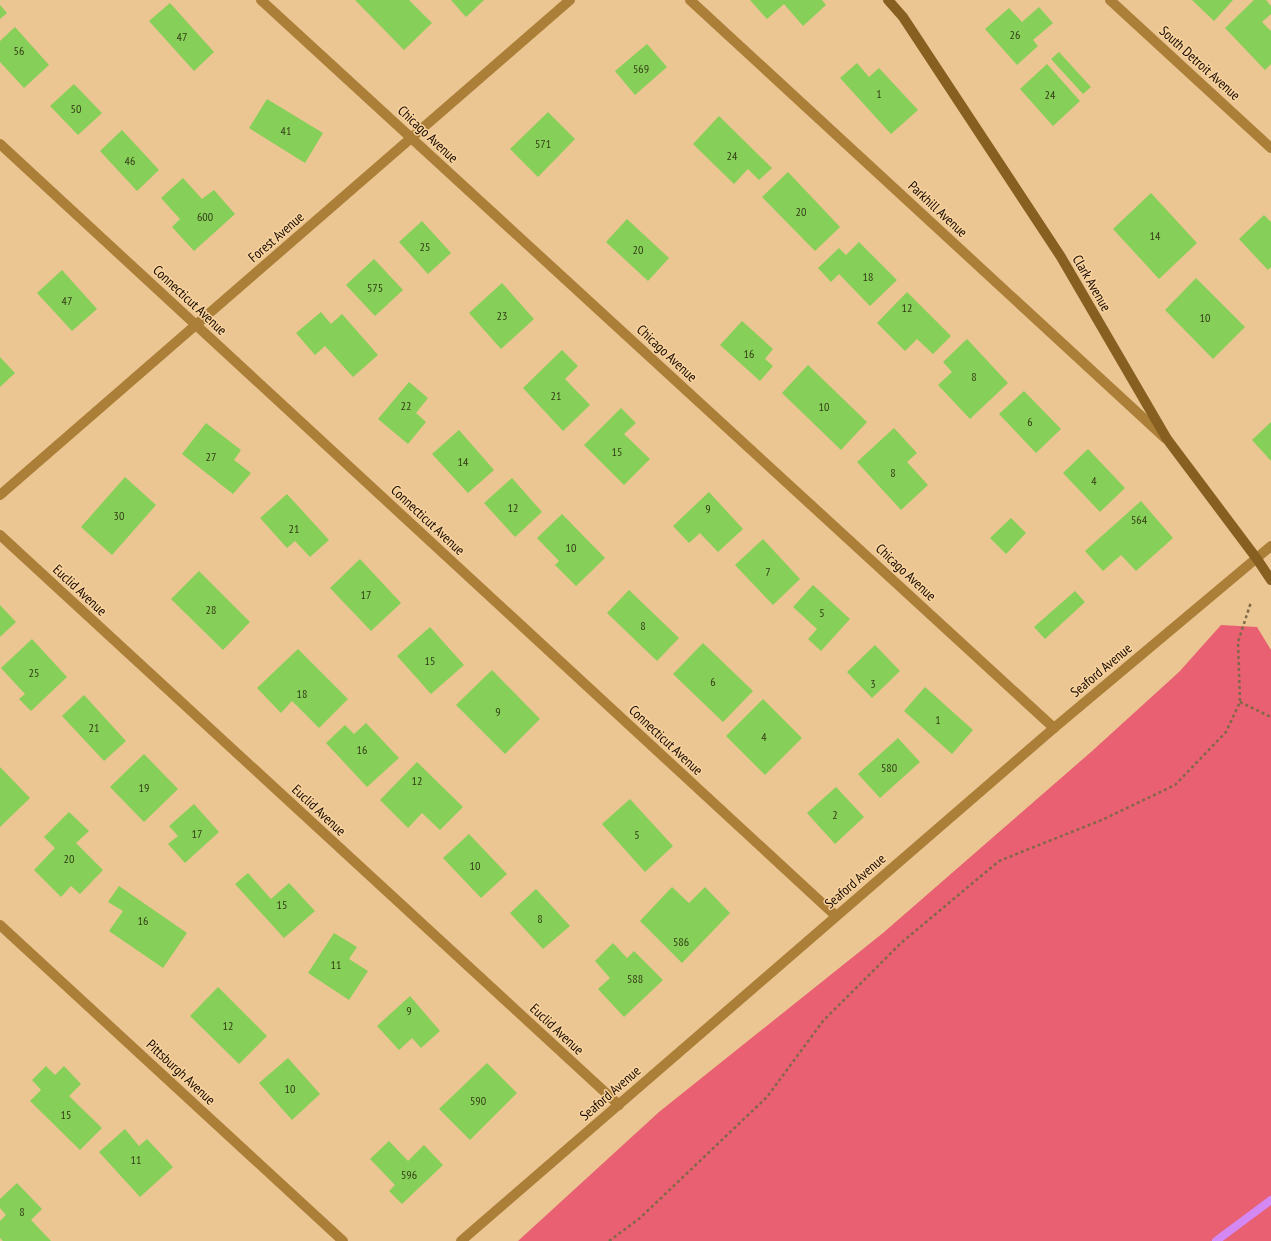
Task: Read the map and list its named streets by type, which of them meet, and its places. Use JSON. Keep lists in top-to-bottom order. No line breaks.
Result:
{"streets":{"street":["South Detroit Avenue","Chicago Avenue","Parkhill Avenue","Forest Avenue","Clark Avenue","Connecticut Avenue","Euclid Avenue","Seaford Avenue","Pittsburgh Avenue"]},"crossings":[["Chicago Avenue","Forest Avenue"],["Chicago Avenue","Seaford Avenue"],["Parkhill Avenue","Clark Avenue"],["Forest Avenue","Connecticut Avenue"],["Clark Avenue","Seaford Avenue"],["Connecticut Avenue","Seaford Avenue"],["Euclid Avenue","Seaford Avenue"]],"house_numbers":["26","47","56","569","1","24","50","41","571","24","46","20","600","14","25","20","18","575","47","12","23","10","16","8","21","22","10","6","15","27","14","8","4","12","9","30","564","21","10","7","17","28","5","8","15","25","6","3","18","9","1","21","4","16","580","12","19","2","17","5","20","10","15","8","16","586","11","588","9","12","10","590","15","11","596","8"]}
